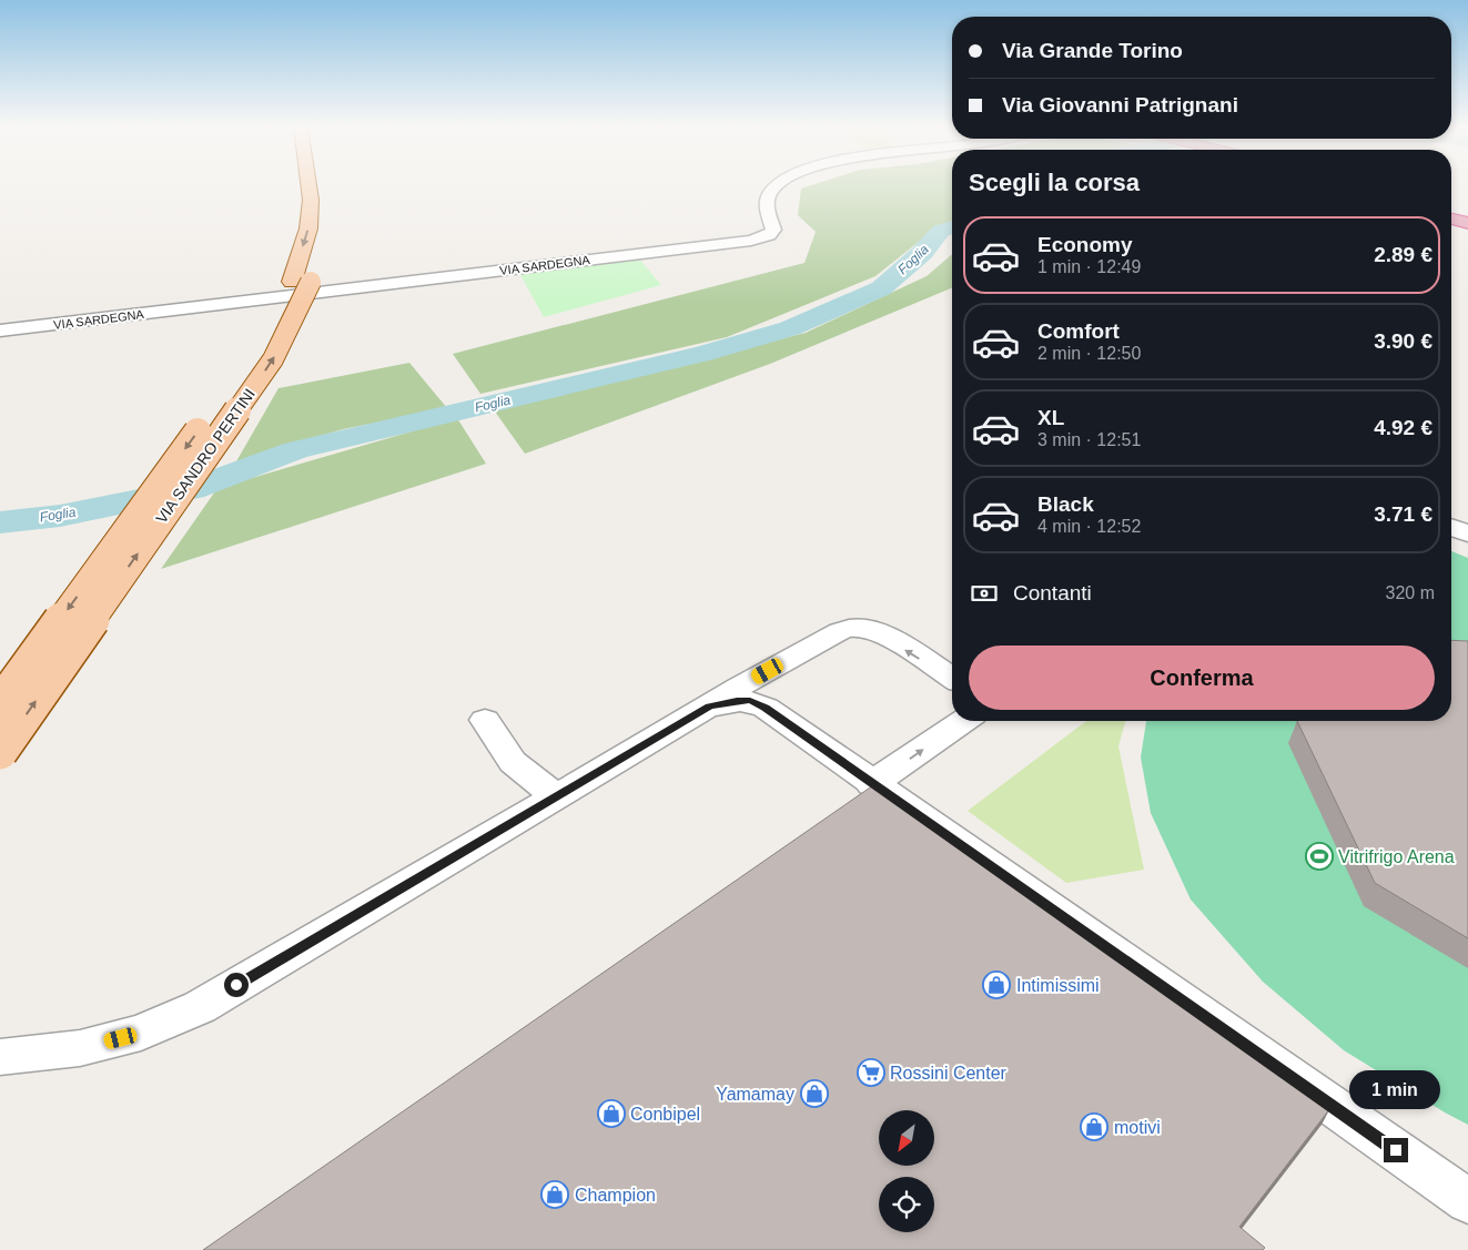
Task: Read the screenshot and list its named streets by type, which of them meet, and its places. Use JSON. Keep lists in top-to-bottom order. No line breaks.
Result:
{"streets":{"main road":["VIA SANDRO PERTINI"],"street":["VIA SARDEGNA"]},"water":["Foglia"],"places":{"sports":["Vitrifrigo Arena"],"shop":["Intimissimi","Yamamay","Conbipel","motivi","Champion"],"supermarket":["Rossini Center"]},"north":"bottom left","page":{"banner":["Via Grande Torino","Via Giovanni Patrignani"],"heading":"Scegli la corsa","list":[{"name":"Economy","note":"1 min · 12:49","value":"2.89 €"},{"name":"Comfort","note":"2 min · 12:50","value":"3.90 €"},{"name":"XL","note":"3 min · 12:51","value":"4.92 €"},{"name":"Black","note":"4 min · 12:52","value":"3.71 €"}],"pay":["Contanti","320 m"],"buttons":"Conferma","bubble":"1 min"}}
